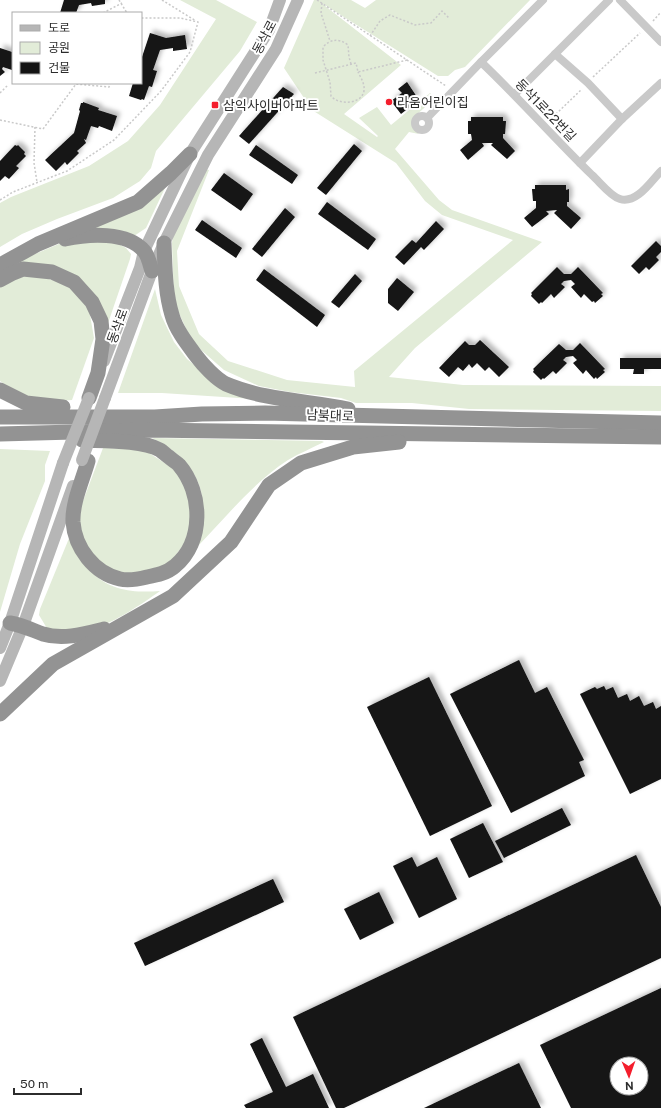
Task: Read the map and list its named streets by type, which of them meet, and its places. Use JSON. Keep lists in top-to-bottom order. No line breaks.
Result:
{"streets":{"highway":["남북대로"],"main road":["동삭로"],"street":["동삭1로22번길"]},"places":{"other":["라움어린이집"],"transit":["삼익사이버아파트"]},"legend":["도로","공원","건물"],"scale_bar":"50 m","north":"bottom"}
